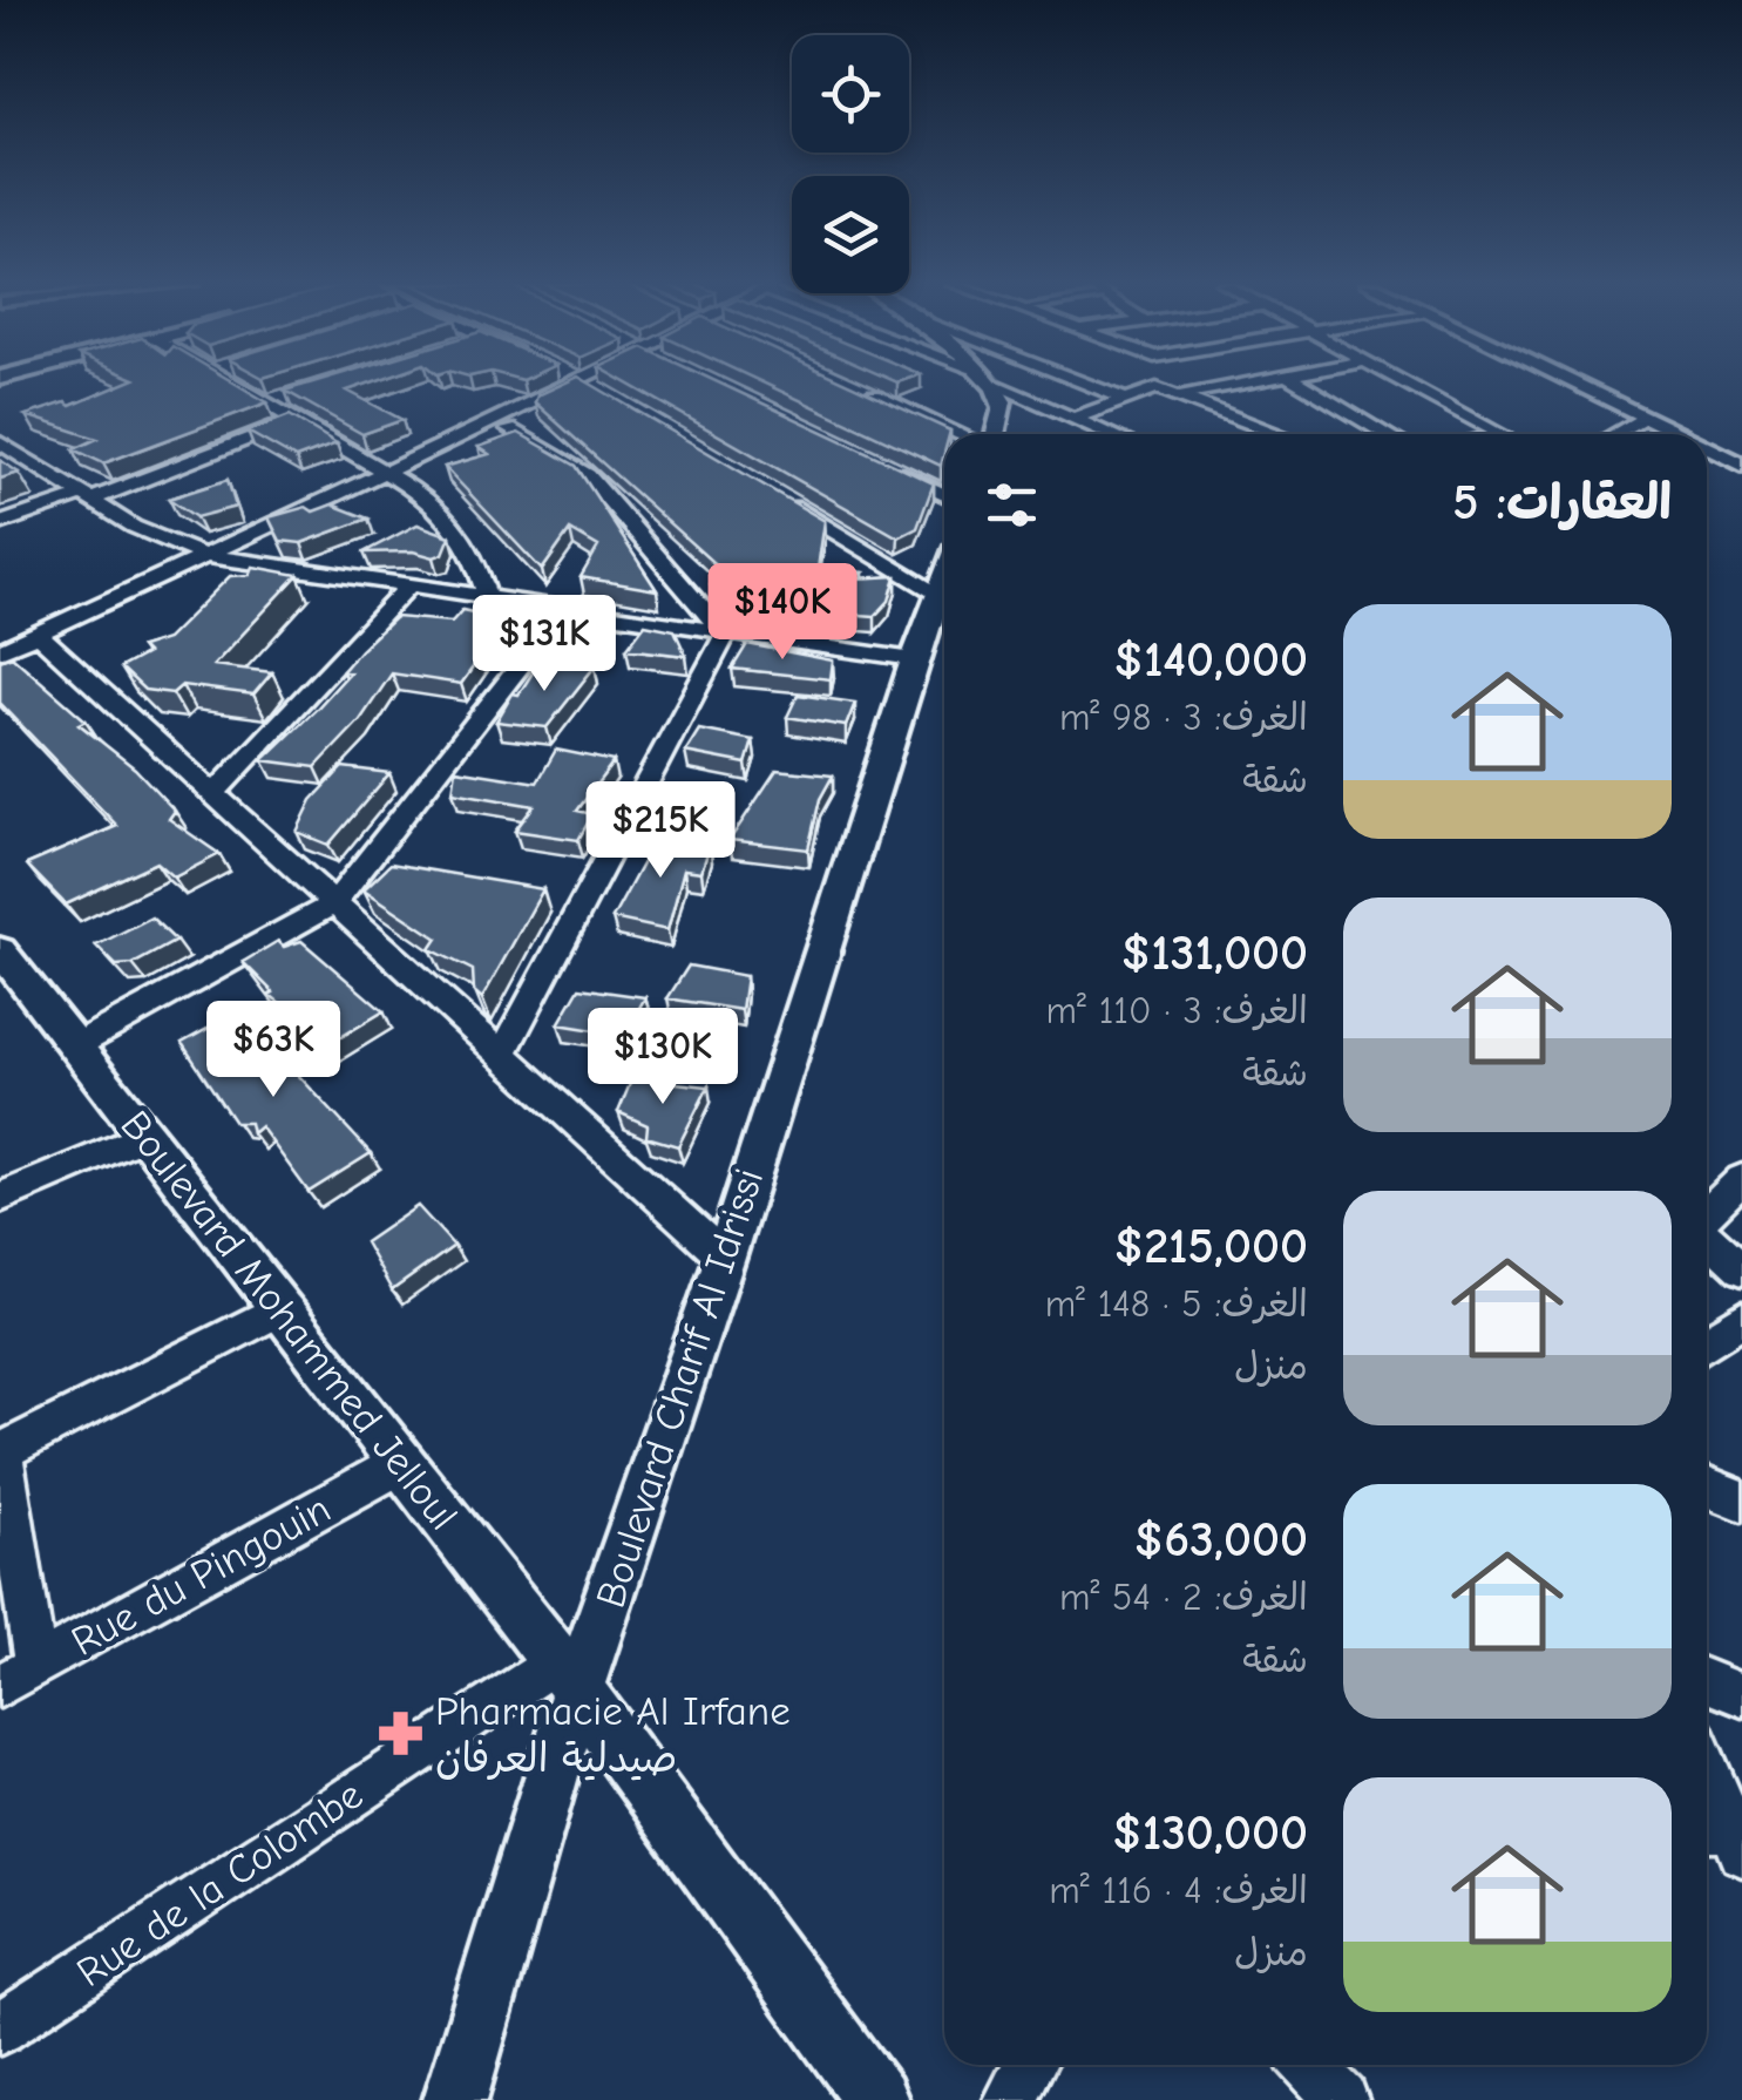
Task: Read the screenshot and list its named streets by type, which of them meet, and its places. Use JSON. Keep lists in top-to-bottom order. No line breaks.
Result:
{"streets":{"street":["Boulevard Mohammed Jelloul","Boulevard Charif Al Idrissi","Rue du Pingouin","Rue de la Colombe"]},"crossings":[["Boulevard Mohammed Jelloul","Boulevard Charif Al Idrissi"],["Boulevard Mohammed Jelloul","Rue du Pingouin"],["Boulevard Mohammed Jelloul","Rue de la Colombe"],["Boulevard Charif Al Idrissi","Rue de la Colombe"]],"places":{"pharmacy":["Pharmacie Al Irfane صيدلية العرفان"]},"page":{"heading":"العقارات: 5","price":["$140K","$131K","$215K","$63K","$130K"],"list":[{"name":"$140,000","note":"الغرف: 3 · 98 m² · شقة"},{"name":"$131,000","note":"الغرف: 3 · 110 m² · شقة"},{"name":"$215,000","note":"الغرف: 5 · 148 m² · منزل"},{"name":"$63,000","note":"الغرف: 2 · 54 m² · شقة"},{"name":"$130,000","note":"الغرف: 4 · 116 m² · منزل"}]}}
